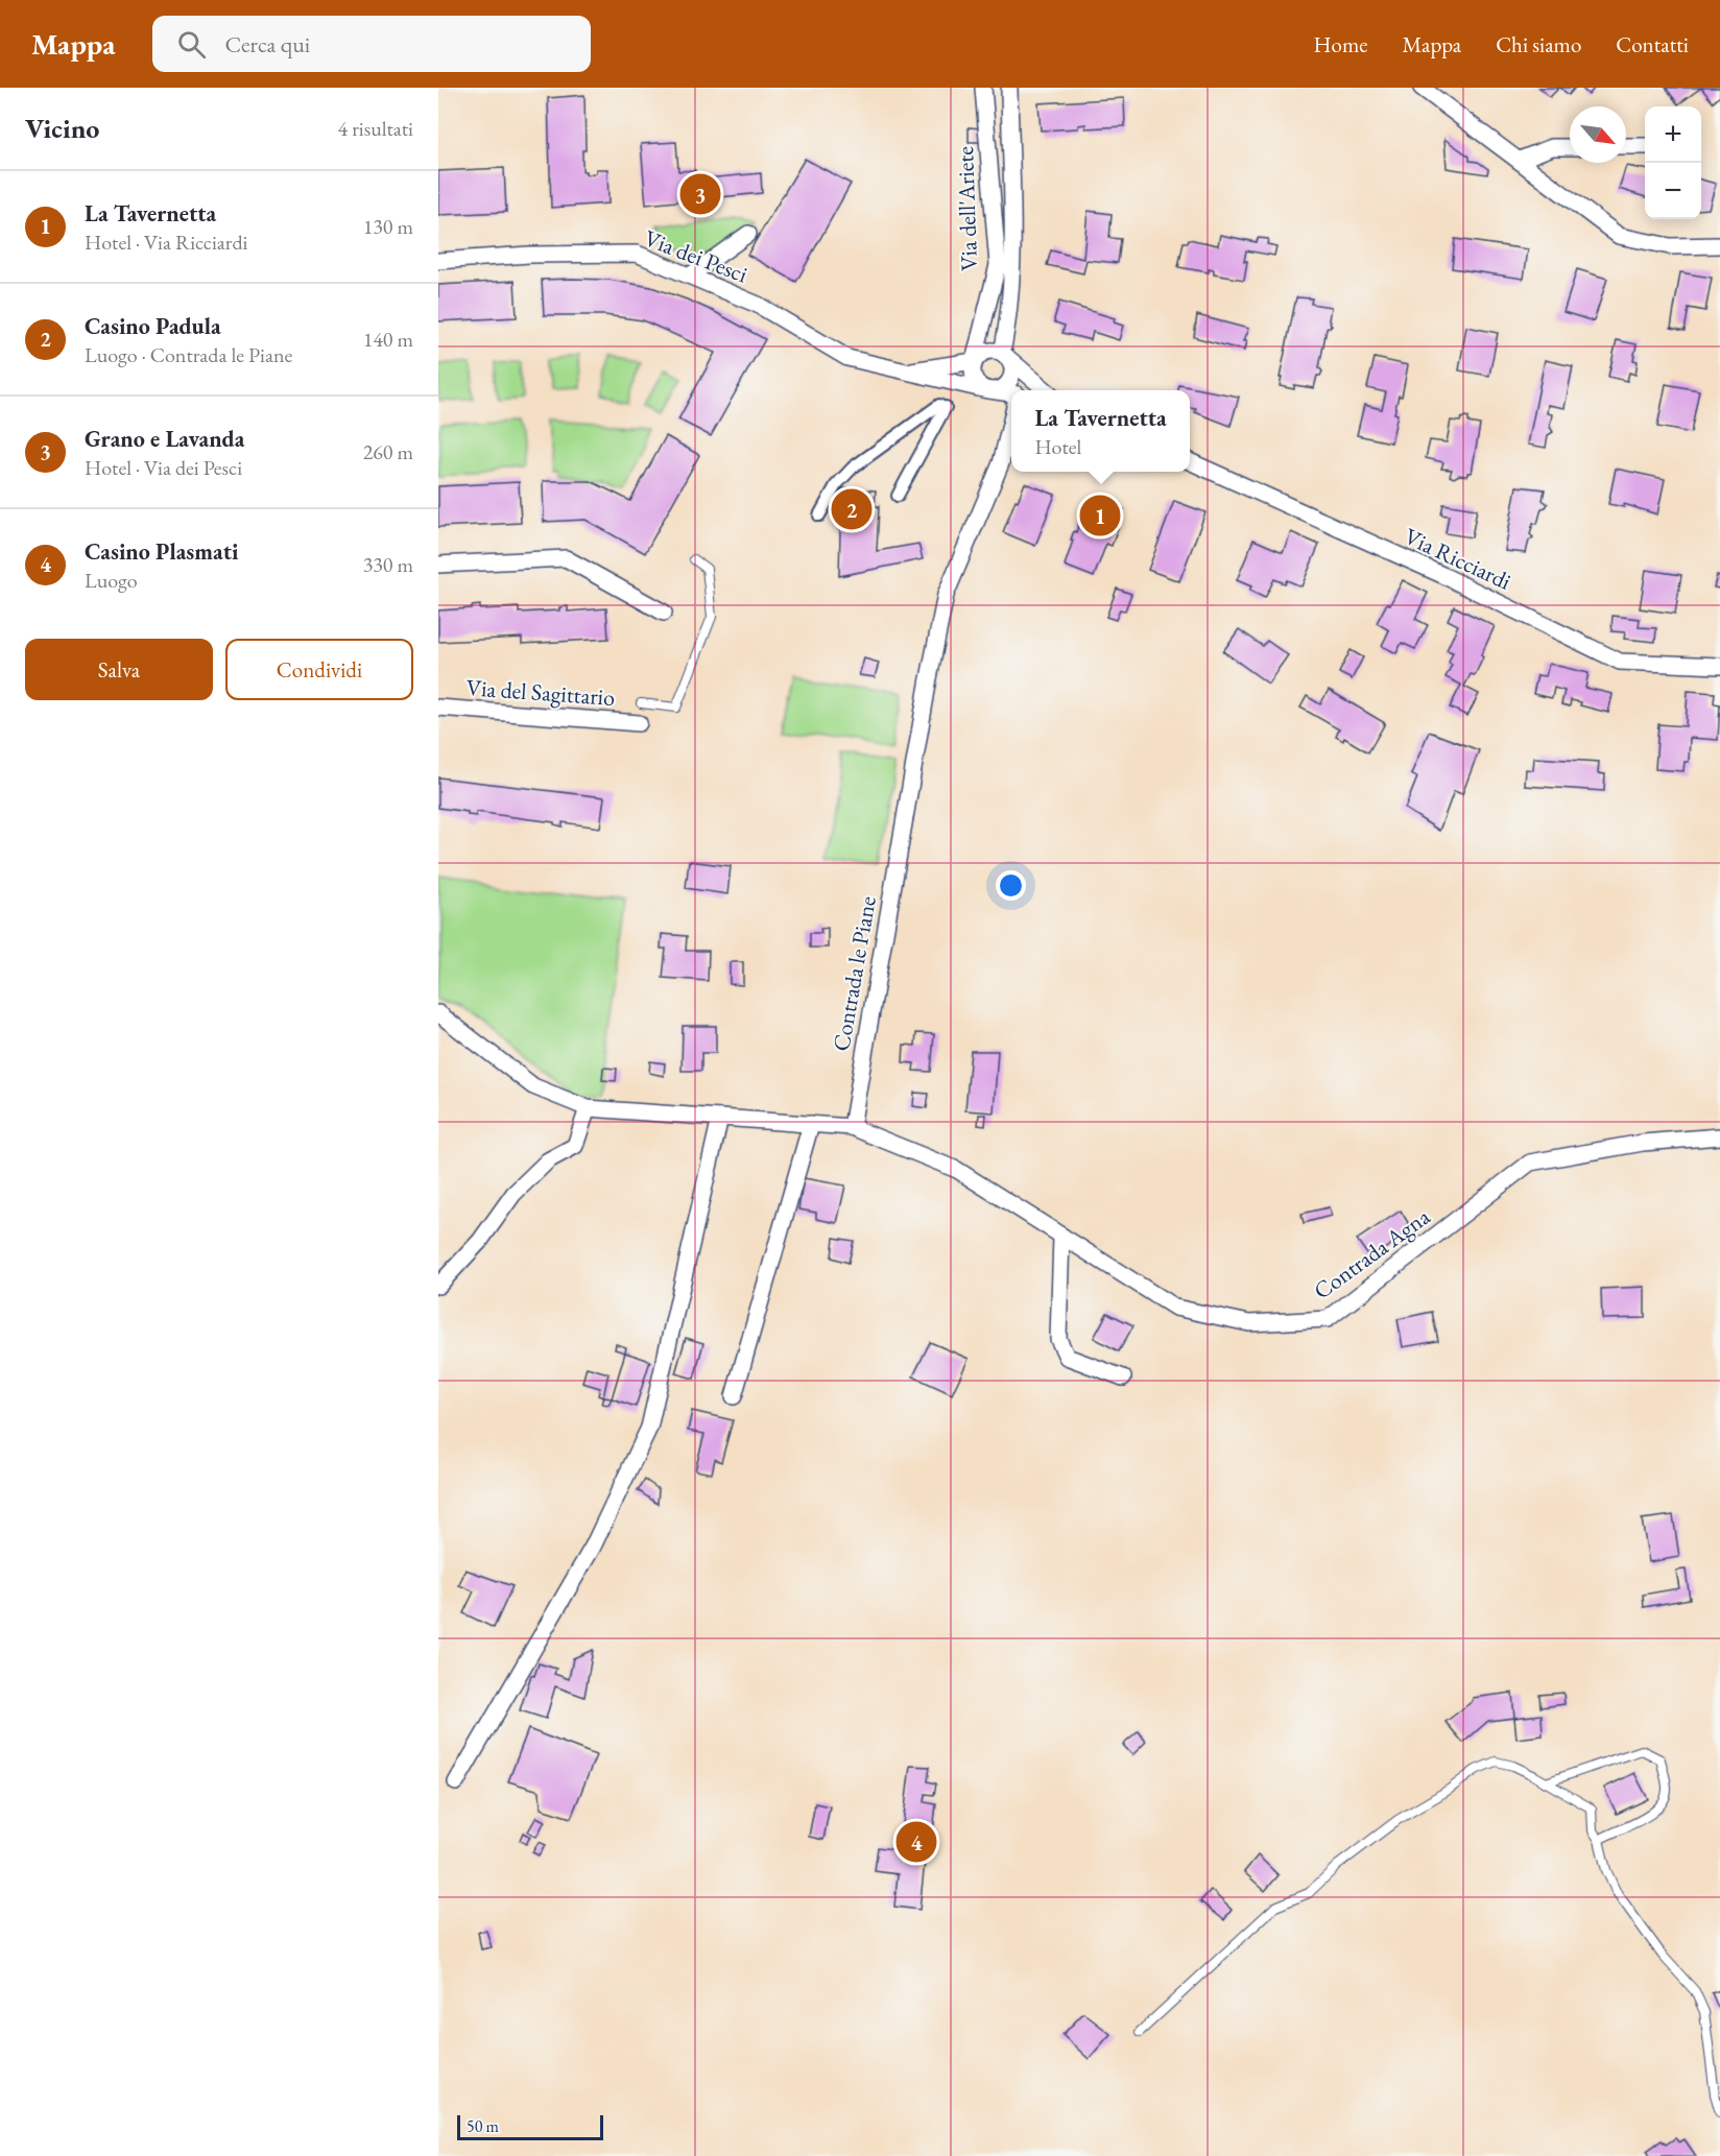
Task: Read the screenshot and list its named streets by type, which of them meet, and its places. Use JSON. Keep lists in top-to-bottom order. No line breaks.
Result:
{"streets":{"street":["Via dell'Ariete","Via dei Pesci","Via Ricciardi","Via del Sagittario","Contrada le Piane","Contrada Agna"]},"crossings":[["Contrada le Piane","Contrada Agna"]],"scale_bar":"50 m","north":"bottom right","page":{"header":"Mappa","search":"Cerca qui","nav":["Home","Mappa","Chi siamo","Contatti"],"heading":["Vicino","4 risultati"],"map_buttons":["+","−"],"list":[{"mark":"1","name":"La Tavernetta","note":"Hotel · Via Ricciardi","value":"130 m"},{"mark":"2","name":"Casino Padula","note":"Luogo · Contrada le Piane","value":"140 m"},{"mark":"3","name":"Grano e Lavanda","note":"Hotel · Via dei Pesci","value":"260 m"},{"mark":"4","name":"Casino Plasmati","note":"Luogo","value":"330 m"}],"pins":["3","2","1","4"],"popup":["La Tavernetta","Hotel"],"buttons":["Salva","Condividi"],"scale":"50 m"}}
